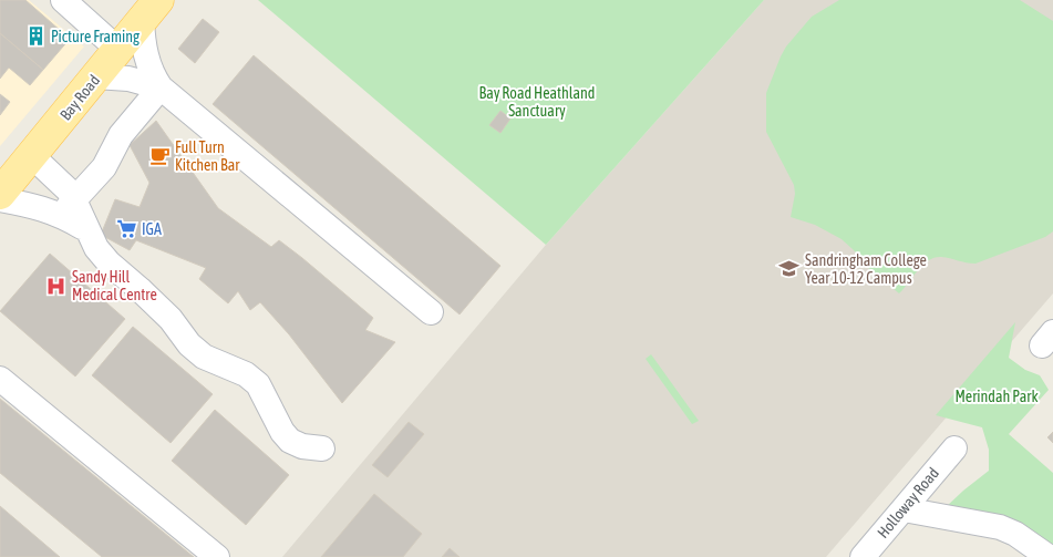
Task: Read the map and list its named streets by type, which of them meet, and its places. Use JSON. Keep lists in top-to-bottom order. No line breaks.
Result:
{"streets":{"main road":["Bay Road"],"street":["Holloway Road"]},"parks":["Bay Road Heathland Sanctuary","Merindah Park"],"places":{"building":["Picture Framing"],"cafe":["Full Turn Kitchen Bar"],"supermarket":["IGA"],"school or university":["Sandringham College Year 10-12 Campus"],"hospital":["Sandy Hill Medical Centre"]}}
